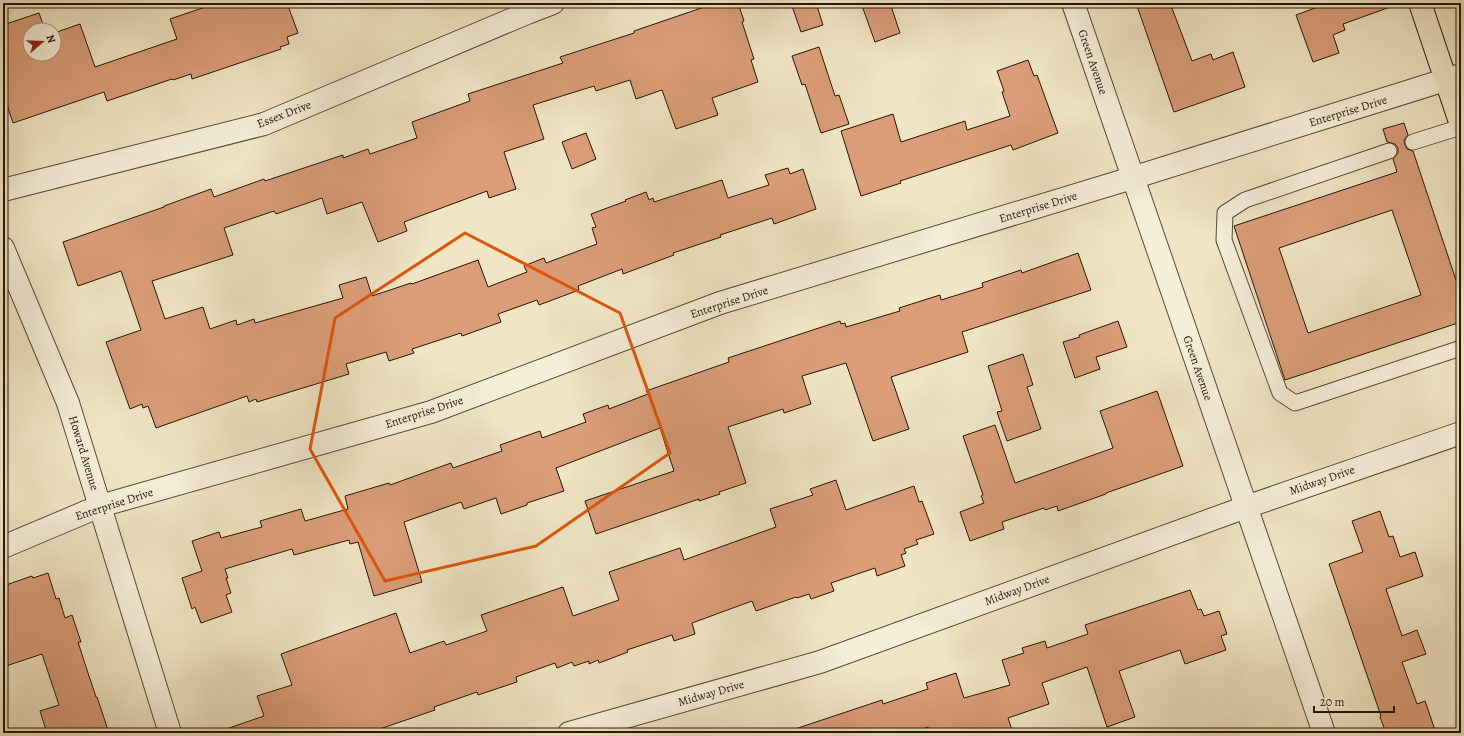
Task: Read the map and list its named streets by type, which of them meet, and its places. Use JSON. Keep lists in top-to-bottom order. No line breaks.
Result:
{"streets":{"street":["Green Avenue","Enterprise Drive","Essex Drive","Howard Avenue","Midway Drive"]},"crossings":[["Green Avenue","Enterprise Drive"],["Green Avenue","Midway Drive"],["Enterprise Drive","Howard Avenue"]],"scale_bar":"20 m","north":"right"}
